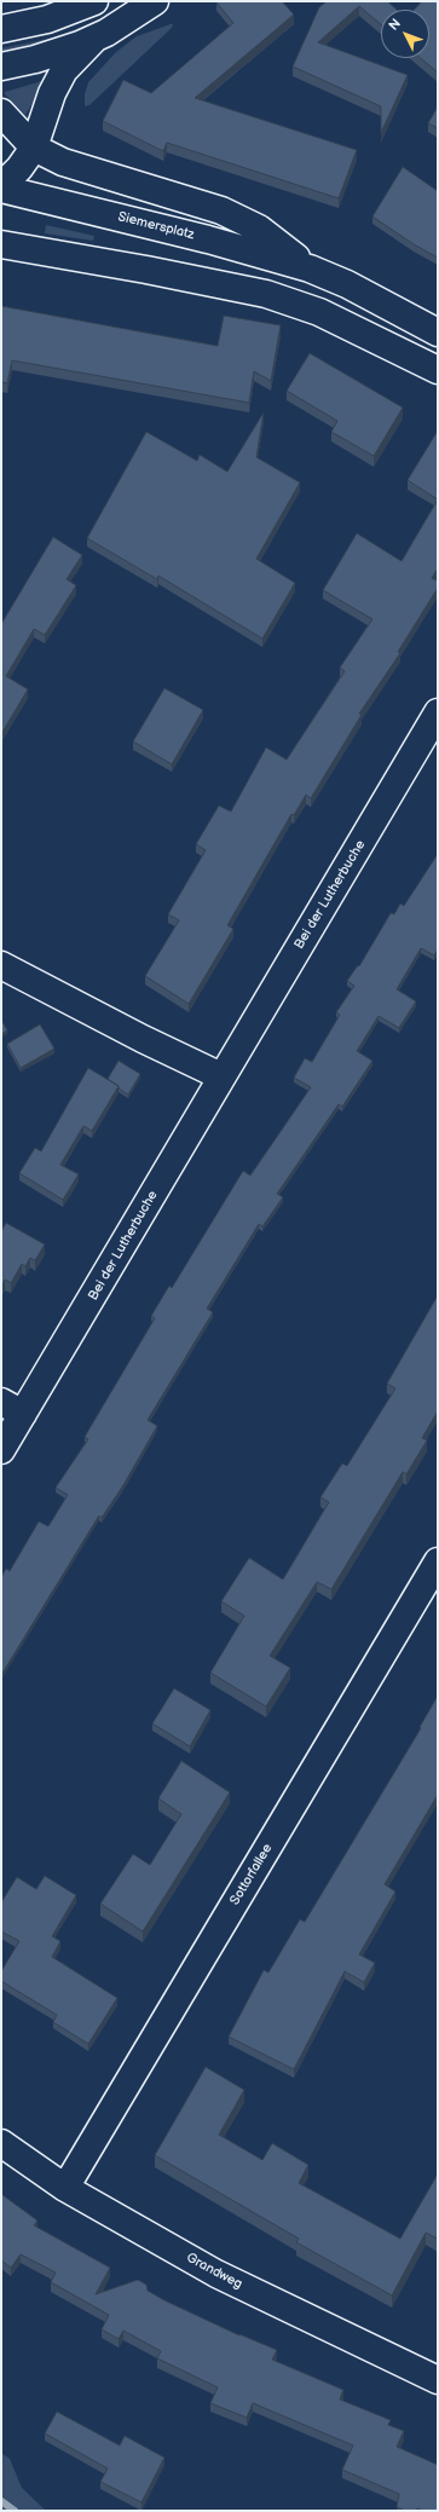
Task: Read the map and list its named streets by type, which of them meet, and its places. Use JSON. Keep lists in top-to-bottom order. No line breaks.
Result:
{"streets":{"street":["Siemersplatz","Bei der Lutherbuche","Sottorfallee","Grandweg"]},"crossings":[["Sottorfallee","Grandweg"]],"north":"top left"}
